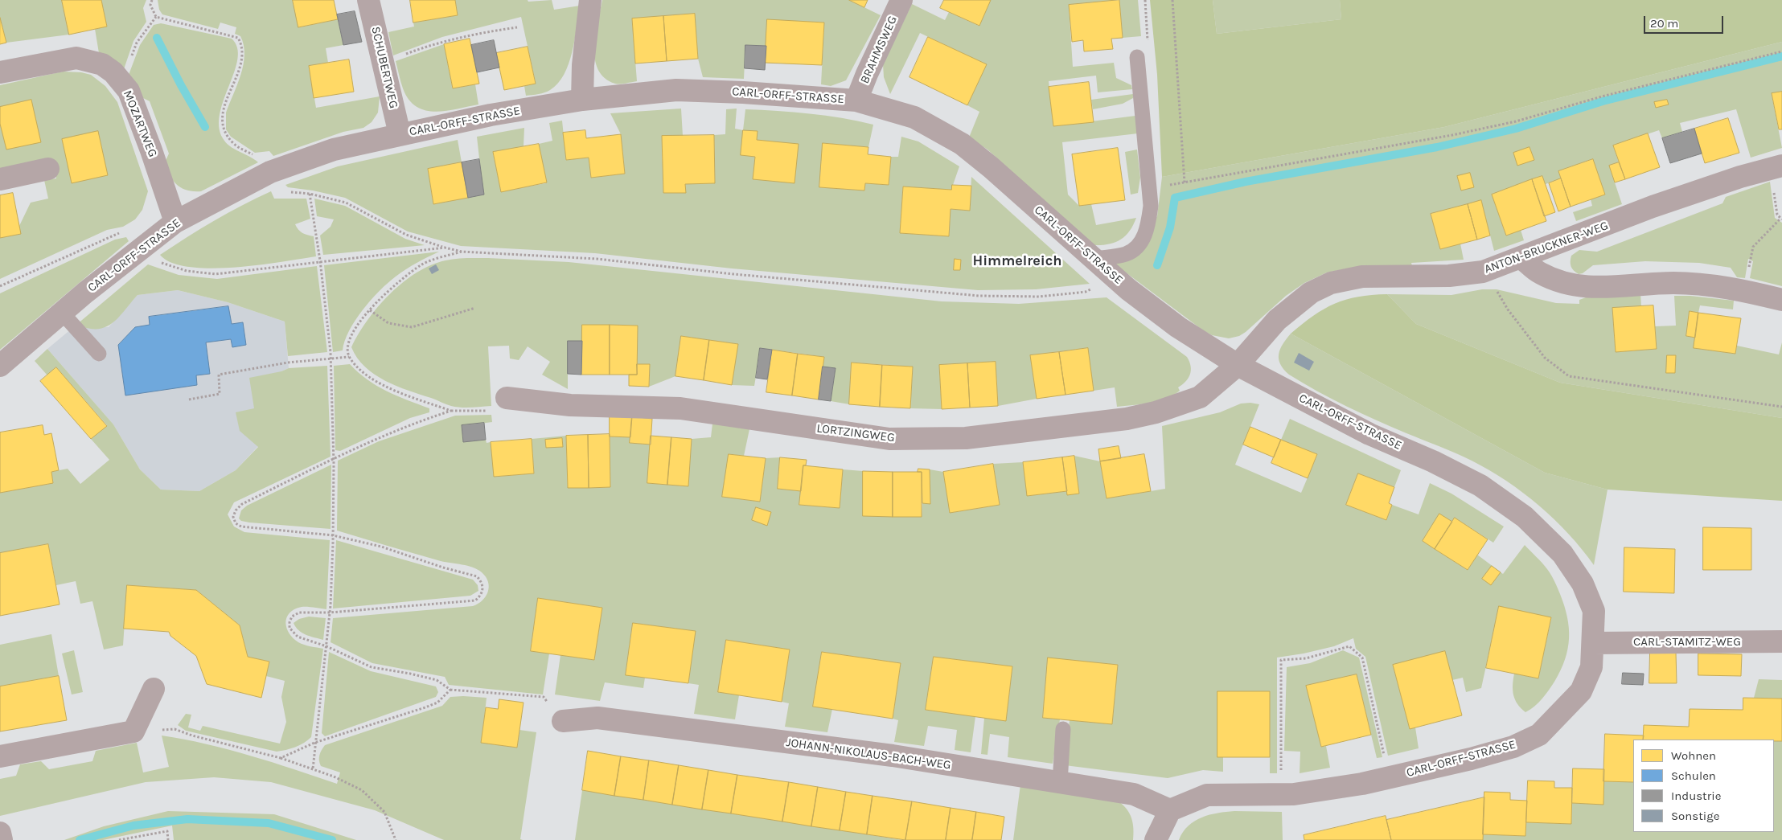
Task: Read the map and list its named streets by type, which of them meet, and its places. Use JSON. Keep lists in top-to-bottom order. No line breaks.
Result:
{"streets":{"street":["BRAHMSWEG","SCHUBERTWEG","CARL-ORFF-STRASSE","MOZARTWEG","ANTON-BRUCKNER-WEG","LORTZINGWEG","CARL-STAMITZ-WEG","JOHANN-NIKOLAUS-BACH-WEG"]},"crossings":[["BRAHMSWEG","CARL-ORFF-STRASSE"],["SCHUBERTWEG","CARL-ORFF-STRASSE"],["CARL-ORFF-STRASSE","MOZARTWEG"],["CARL-ORFF-STRASSE","ANTON-BRUCKNER-WEG"],["CARL-ORFF-STRASSE","LORTZINGWEG"],["CARL-ORFF-STRASSE","CARL-STAMITZ-WEG"],["CARL-ORFF-STRASSE","JOHANN-NIKOLAUS-BACH-WEG"],["ANTON-BRUCKNER-WEG","LORTZINGWEG"]],"districts":["Himmelreich"],"legend":["Wohnen","Schulen","Industrie","Sonstige"],"scale_bar":"20 m"}
